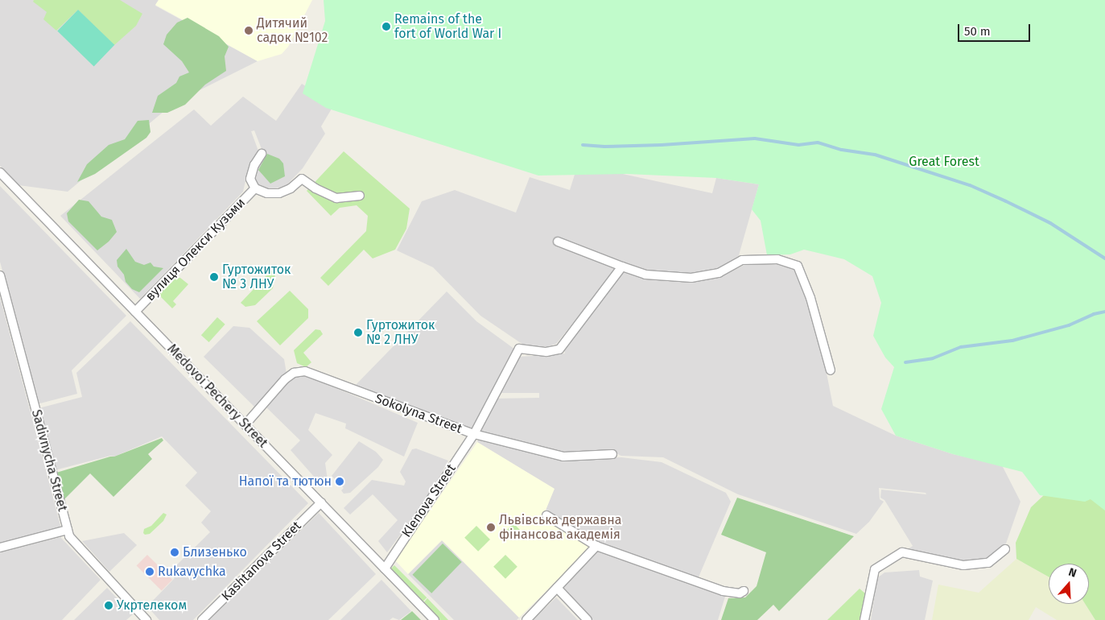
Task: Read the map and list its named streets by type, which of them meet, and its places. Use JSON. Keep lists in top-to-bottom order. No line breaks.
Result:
{"streets":{"street":["вулиця Олекси Кузьми","Medovoi Pechery Street","Sokolyna Street","Sadivnycha Street","Klenova Street","Kashtanova Street"]},"crossings":[["вулиця Олекси Кузьми","Medovoi Pechery Street"],["Medovoi Pechery Street","Sokolyna Street"],["Medovoi Pechery Street","Klenova Street"],["Medovoi Pechery Street","Kashtanova Street"],["Sokolyna Street","Klenova Street"]],"parks":["Great Forest"],"places":["Remains of the fort of World War I","Дитячий садок №102","Гуртожиток № 3 ЛНУ","Гуртожиток № 2 ЛНУ","Напої та тютюн","Львівська державна фінансова академія","Близенько","Rukavychka","Укртелеком"],"scale_bar":"50 m","north":"top"}
